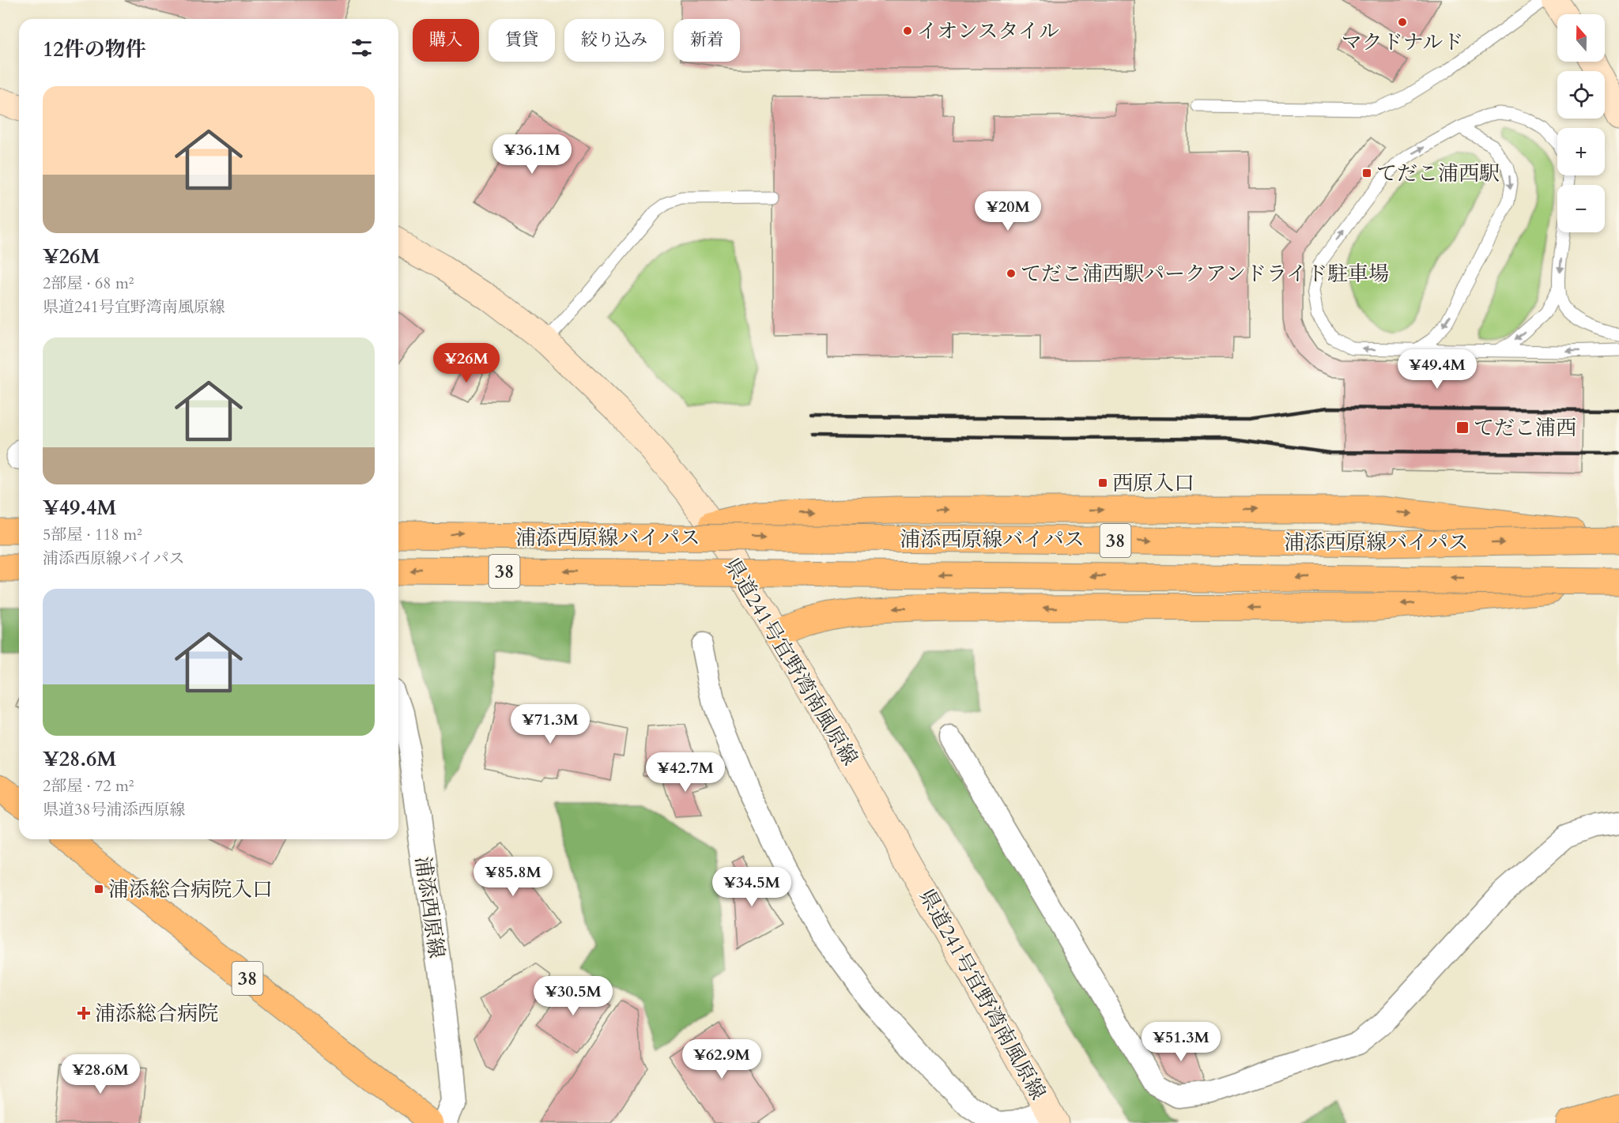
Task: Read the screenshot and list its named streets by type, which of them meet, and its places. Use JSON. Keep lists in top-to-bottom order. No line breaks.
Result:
{"streets":{"main road":["浦添西原線バイパス","38","県道241号宜野湾南風原線"],"street":["浦添西原線"]},"places":{"other":["マクドナルド","イオンスタイル","てだこ浦西駅パークアンドライド駐車場"],"transit":["てだこ浦西駅","てだこ浦西","西原入口","浦添総合病院入口"],"health":["浦添総合病院"]},"north":"top","page":{"map_buttons":["+","−"],"chip":["購入","賃貸","絞り込み","新着"],"heading":"12件の物件","list":[{"name":"¥26M","note":"2部屋 · 68 m² · 県道241号宜野湾南風原線"},{"name":"¥49.4M","note":"5部屋 · 118 m² · 浦添西原線バイパス"},{"name":"¥28.6M","note":"2部屋 · 72 m² · 県道38号浦添西原線"}],"price":["¥36.1M","¥20M","¥26M","¥49.4M","¥71.3M","¥42.7M","¥85.8M","¥34.5M","¥30.5M","¥51.3M","¥62.9M","¥28.6M"]}}
